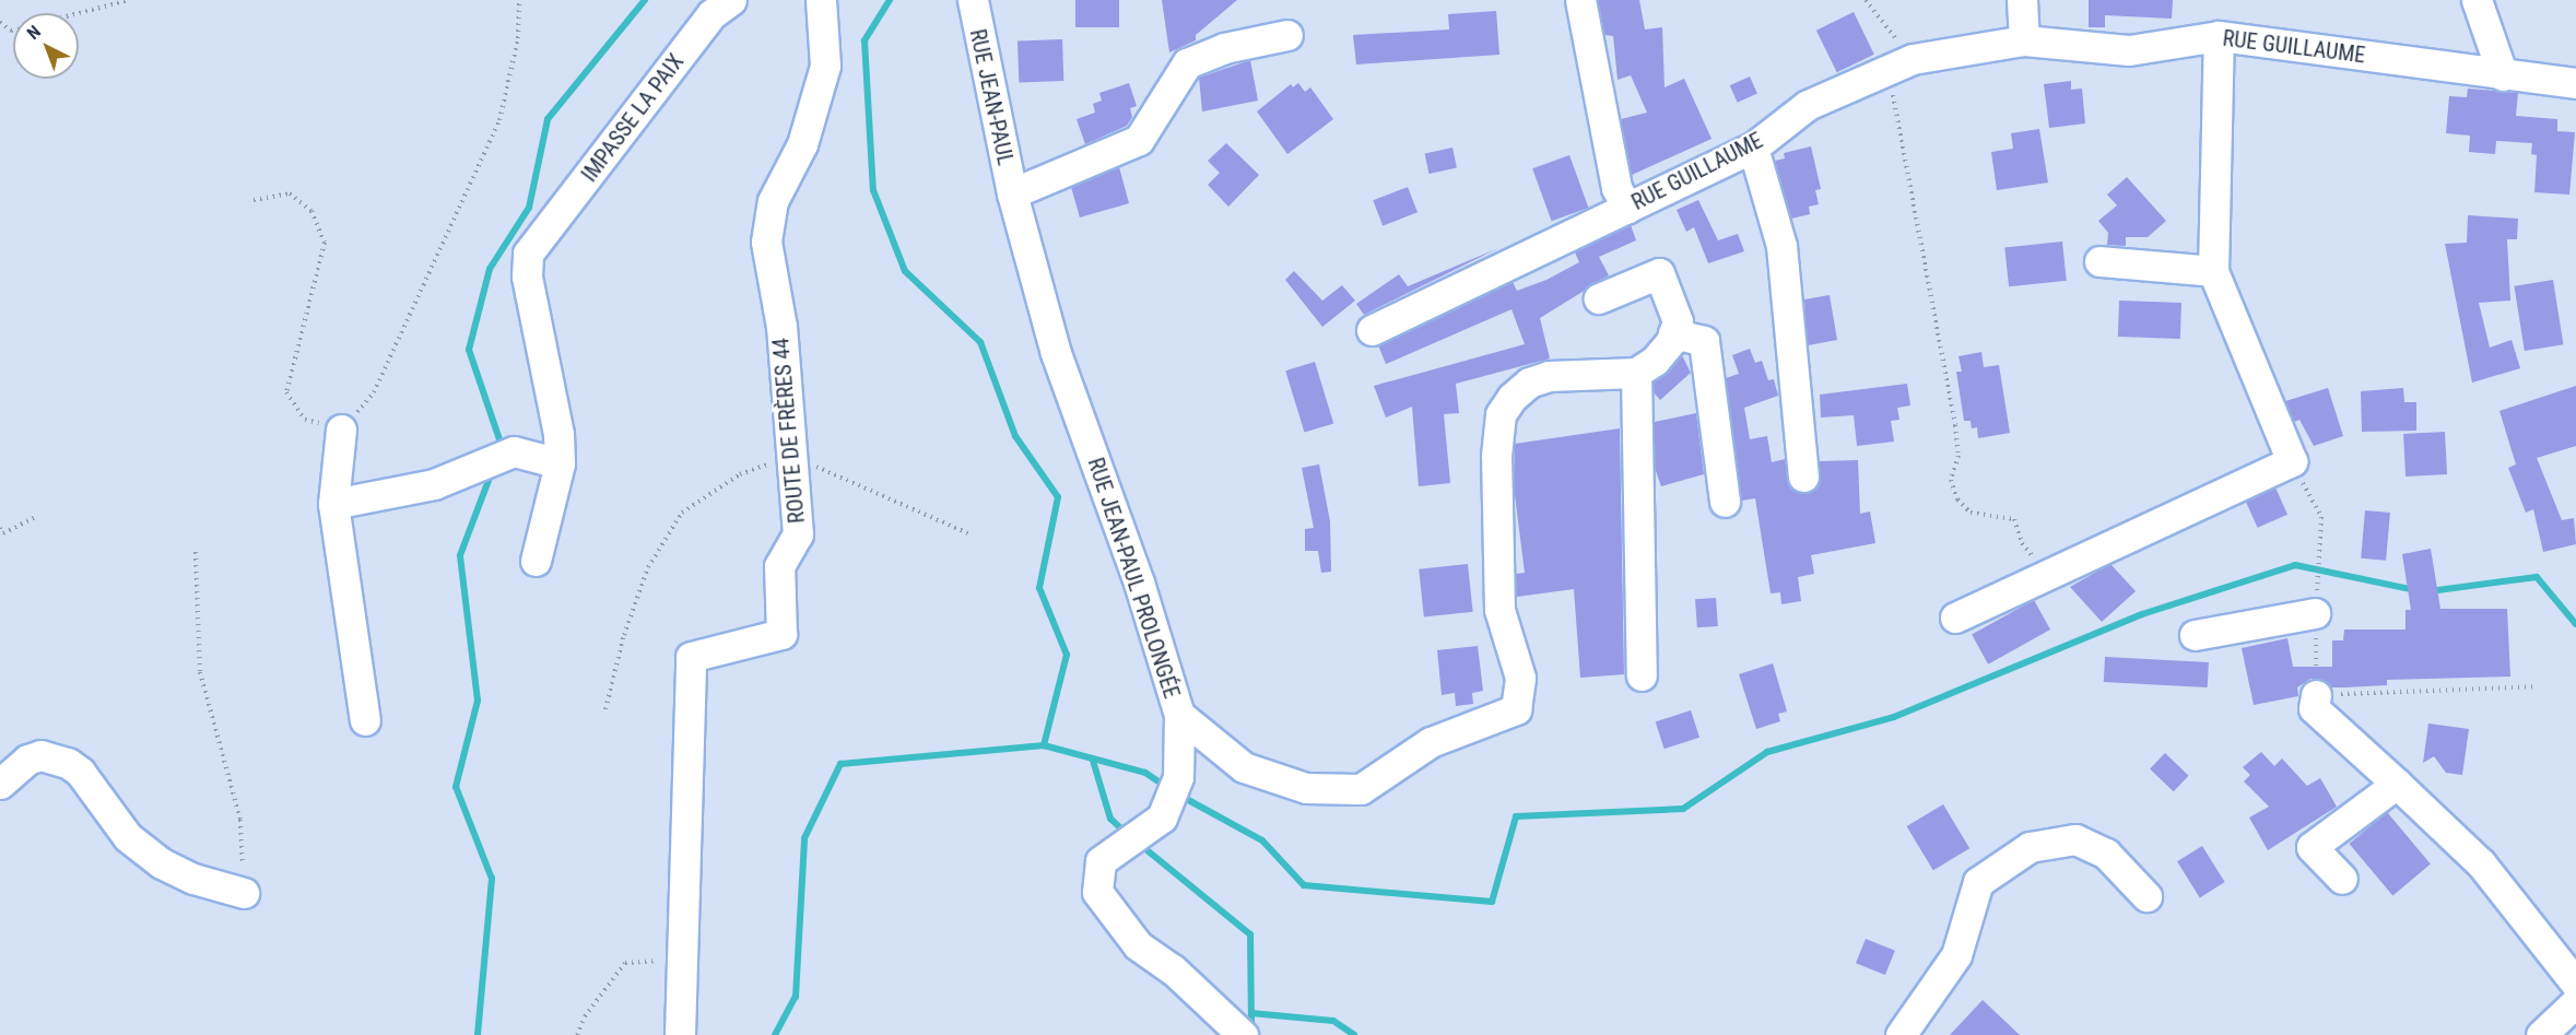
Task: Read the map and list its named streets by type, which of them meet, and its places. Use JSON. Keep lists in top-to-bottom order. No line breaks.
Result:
{"streets":{"street":["RUE GUILLAUME","RUE JEAN-PAUL","IMPASSE LA PAIX","ROUTE DE FRÈRES 44","RUE JEAN-PAUL PROLONGÉE"]},"crossings":[["RUE JEAN-PAUL","RUE JEAN-PAUL PROLONGÉE"]],"north":"top left"}
